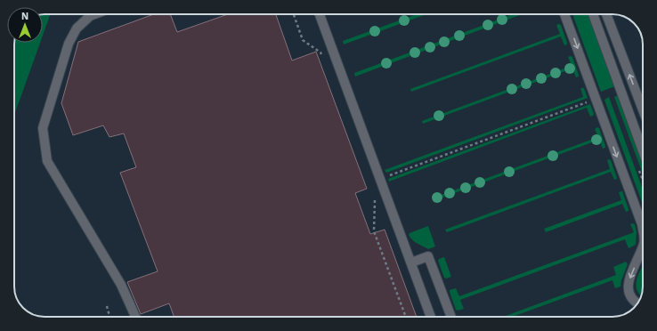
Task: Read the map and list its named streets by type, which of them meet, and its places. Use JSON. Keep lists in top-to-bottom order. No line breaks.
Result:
{"north":"top"}
